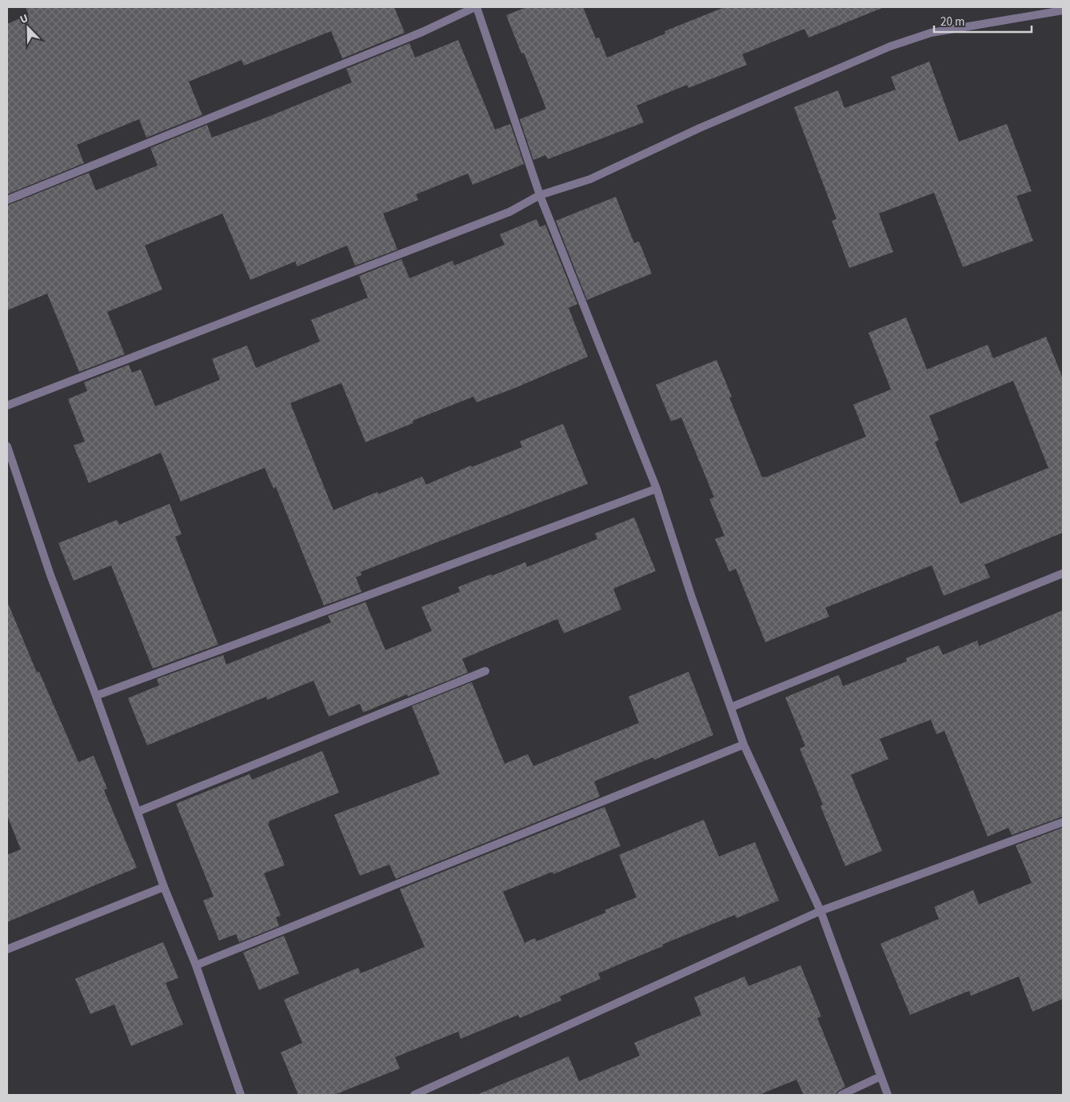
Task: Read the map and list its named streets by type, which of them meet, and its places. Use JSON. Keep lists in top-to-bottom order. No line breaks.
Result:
{"scale_bar":"20 m","north":"top left"}
